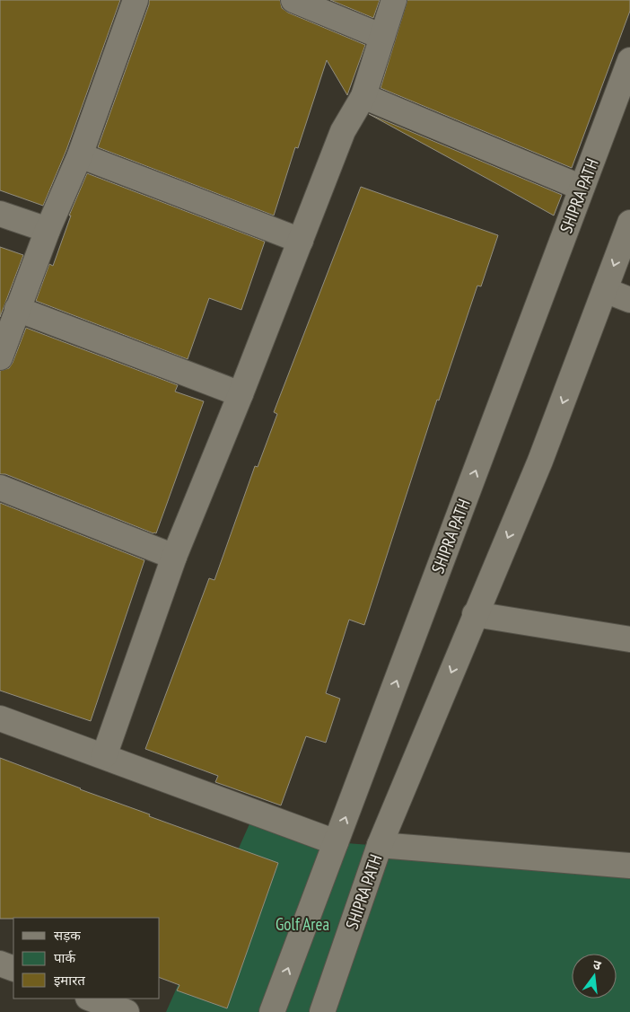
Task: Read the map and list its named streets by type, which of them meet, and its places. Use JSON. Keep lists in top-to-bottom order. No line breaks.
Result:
{"streets":{"street":["SHIPRA PATH"]},"parks":["Golf Area"],"legend":["सड़क","पार्क","इमारत"],"north":"top"}
